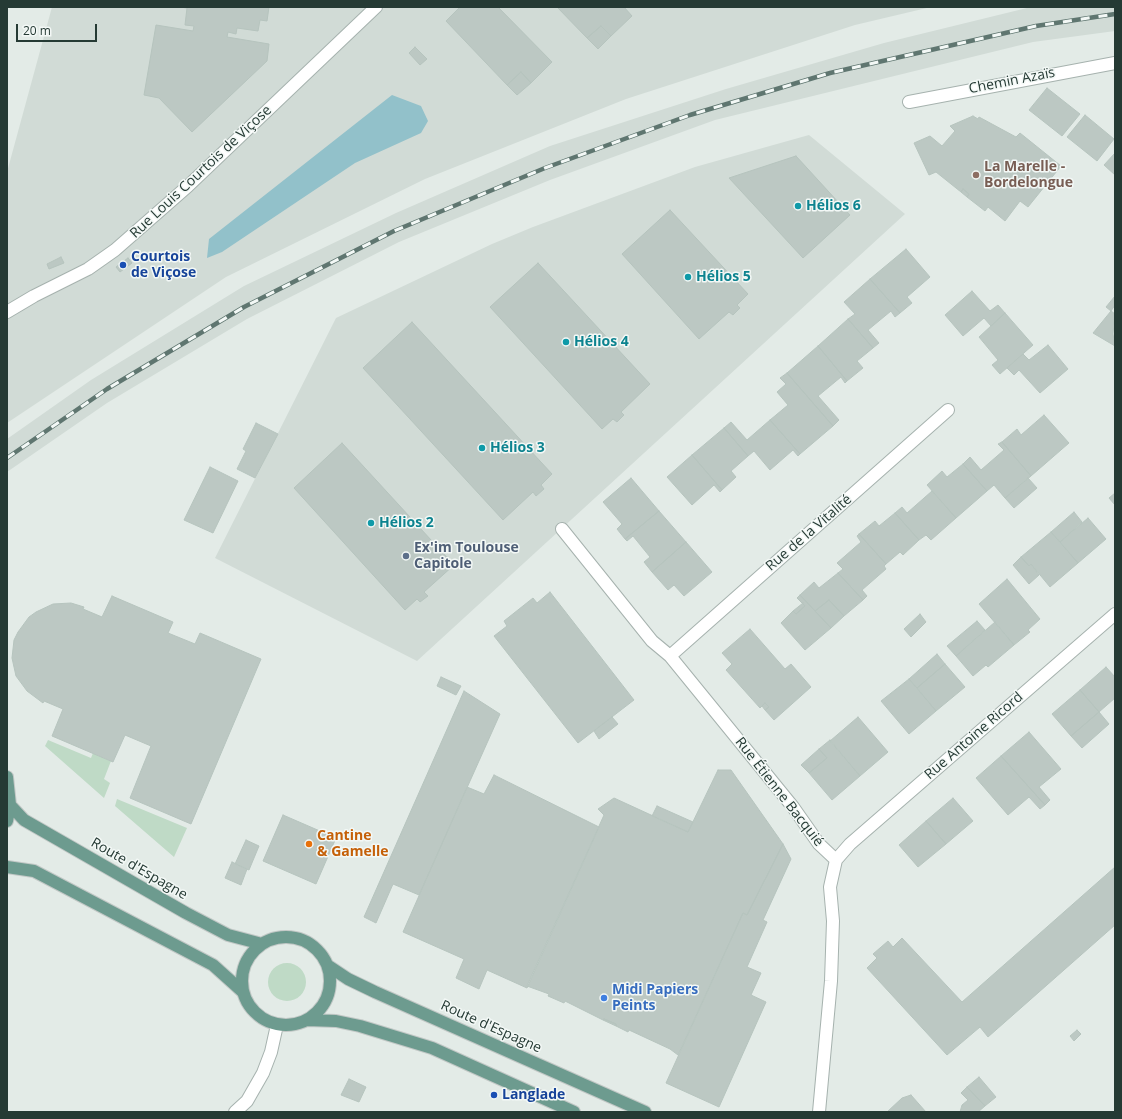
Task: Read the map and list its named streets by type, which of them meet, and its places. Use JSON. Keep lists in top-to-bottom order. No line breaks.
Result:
{"streets":{"main road":["Route d'Espagne"],"street":["Chemin Azaïs","Rue Louis Courtois de Viçose","Rue de la Vitalité","Rue Antoine Ricord","Rue Étienne Bacquié"]},"crossings":[["Rue de la Vitalité","Rue Étienne Bacquié"],["Rue Antoine Ricord","Rue Étienne Bacquié"]],"places":["La Marelle - Bordelongue","Hélios 6","Courtois de Viçose","Hélios 5","Hélios 4","Hélios 3","Hélios 2","Ex'im Toulouse Capitole","Cantine & Gamelle","Midi Papiers Peints","Langlade"],"scale_bar":"20 m"}
